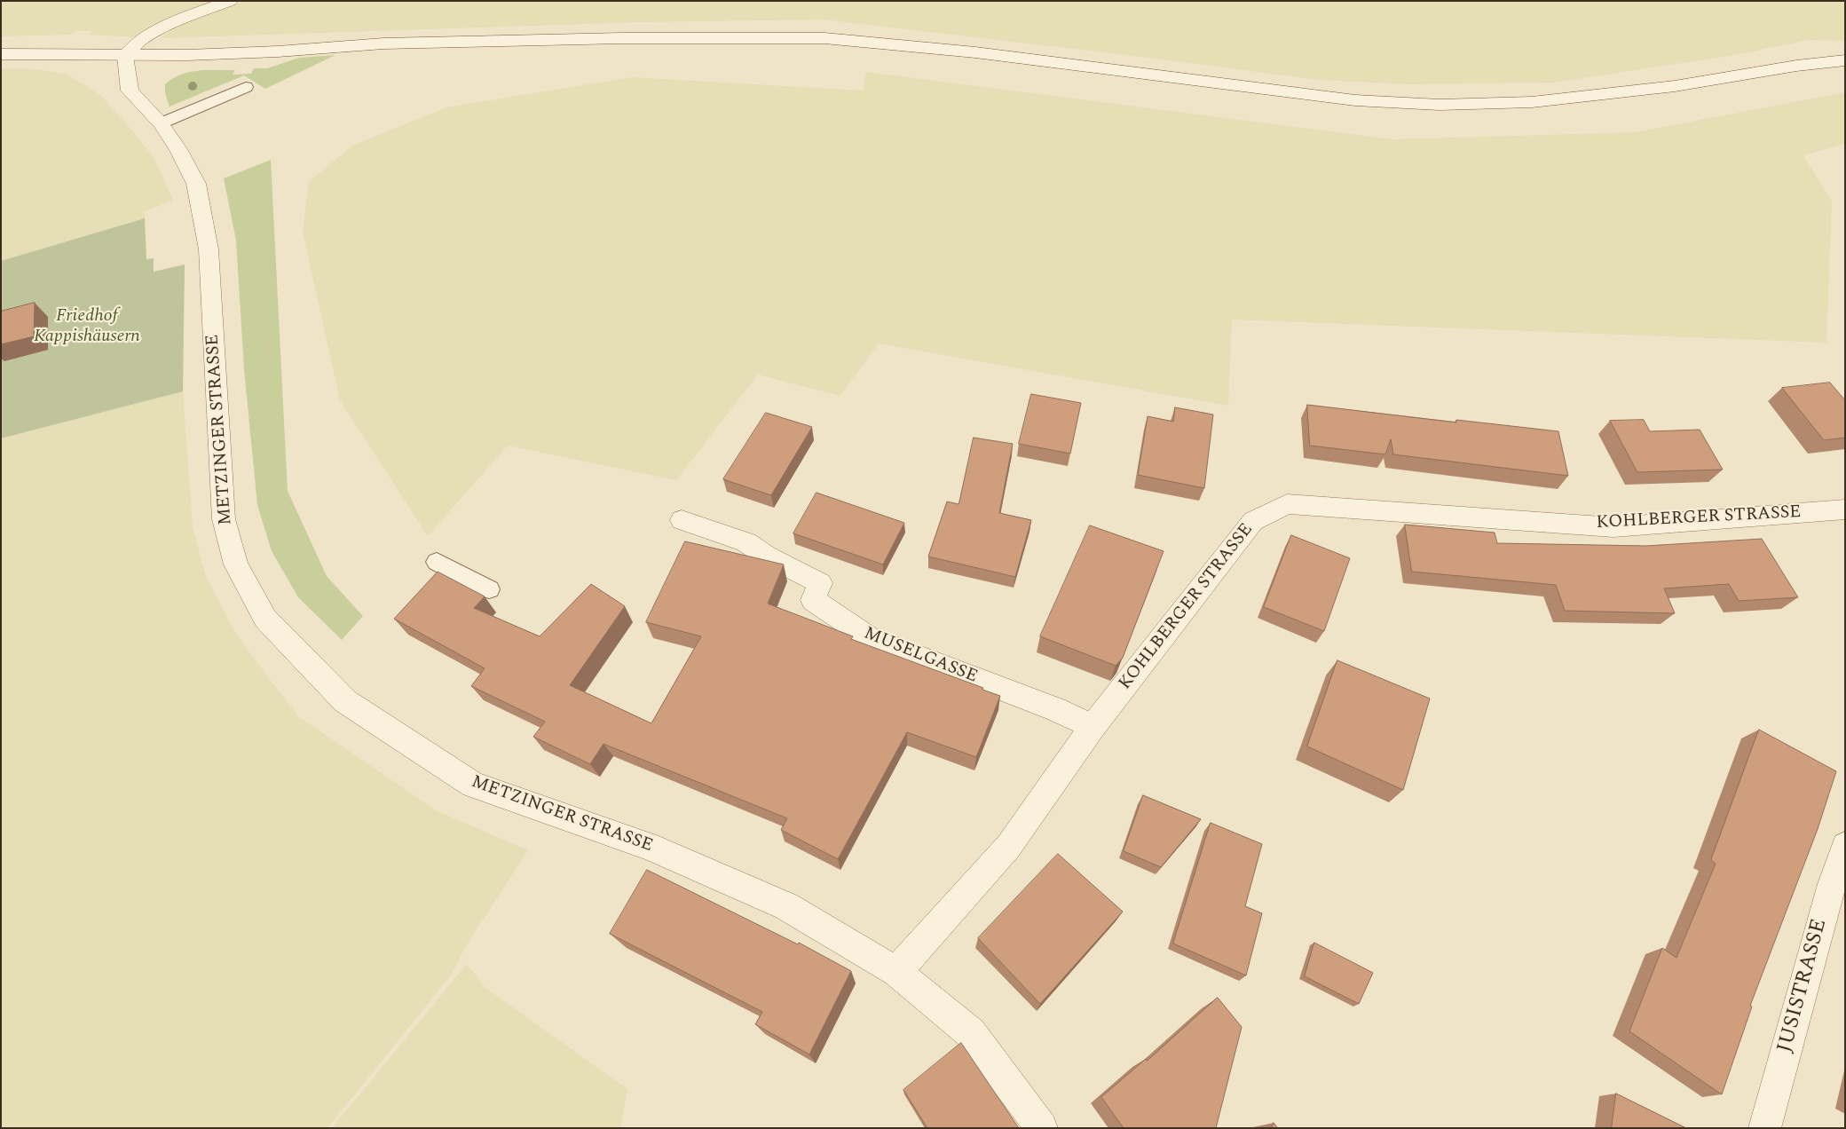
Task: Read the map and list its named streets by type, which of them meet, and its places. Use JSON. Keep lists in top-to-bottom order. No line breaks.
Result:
{"streets":{"street":["METZINGER STRASSE","KOHLBERGER STRASSE","MUSELGASSE","JUSISTRASSE"]},"crossings":[["METZINGER STRASSE","KOHLBERGER STRASSE"],["KOHLBERGER STRASSE","MUSELGASSE"]],"parks":["Friedhof Kappishäusern"]}
